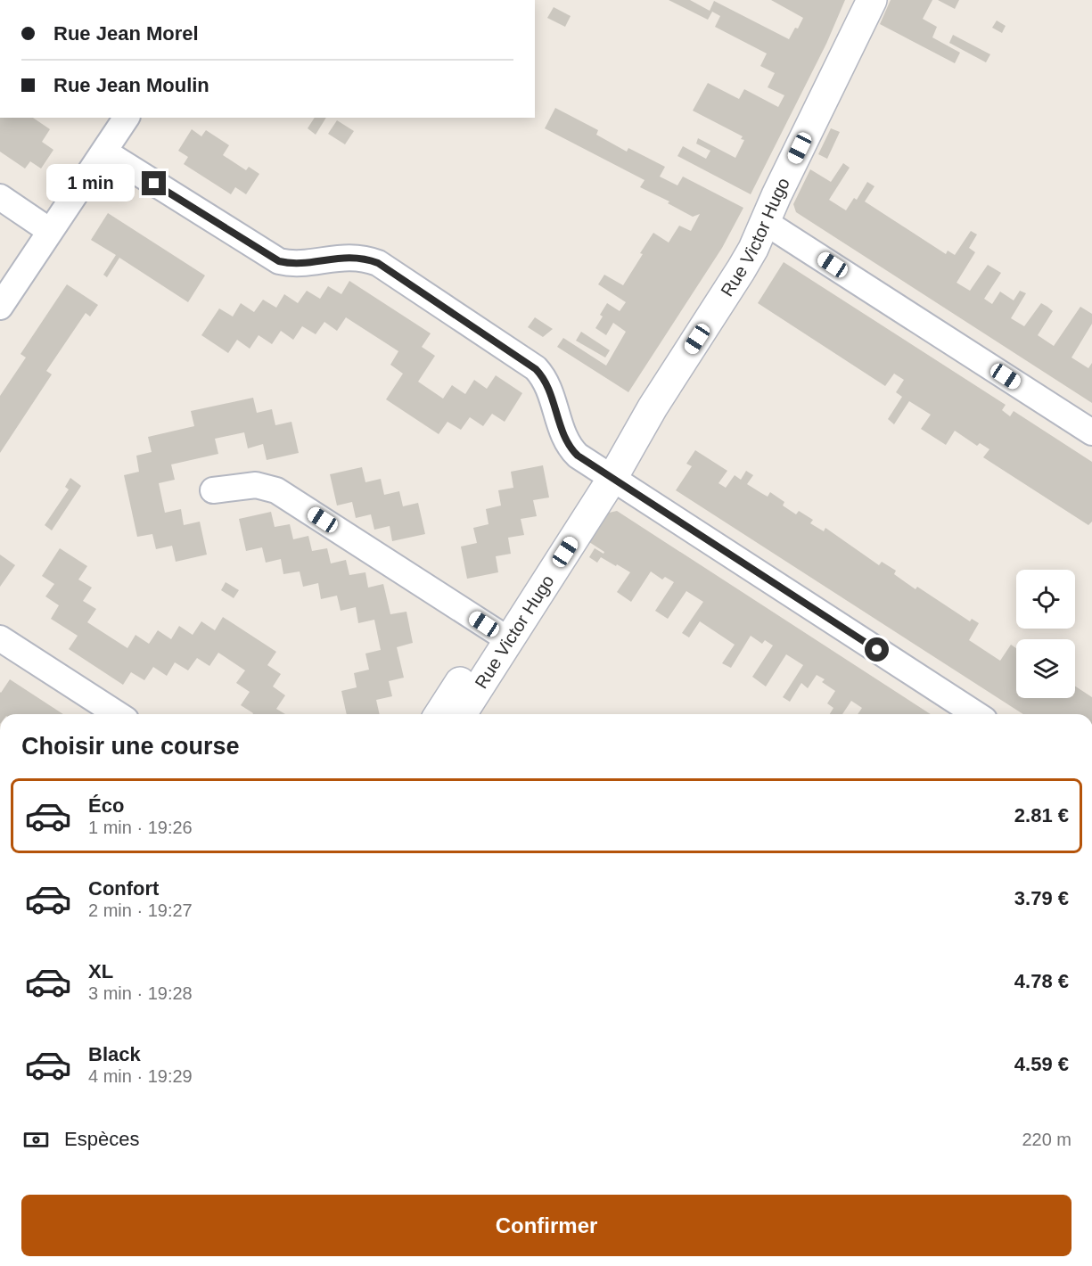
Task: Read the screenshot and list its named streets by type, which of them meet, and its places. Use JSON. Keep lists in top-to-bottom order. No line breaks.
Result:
{"streets":{"street":["Rue Victor Hugo"]},"page":{"banner":["Rue Jean Morel","Rue Jean Moulin"],"bubble":"1 min","heading":"Choisir une course","list":[{"name":"Éco","note":"1 min · 19:26","value":"2.81 €"},{"name":"Confort","note":"2 min · 19:27","value":"3.79 €"},{"name":"XL","note":"3 min · 19:28","value":"4.78 €"},{"name":"Black","note":"4 min · 19:29","value":"4.59 €"}],"pay":["Espèces","220 m"],"buttons":"Confirmer"}}
